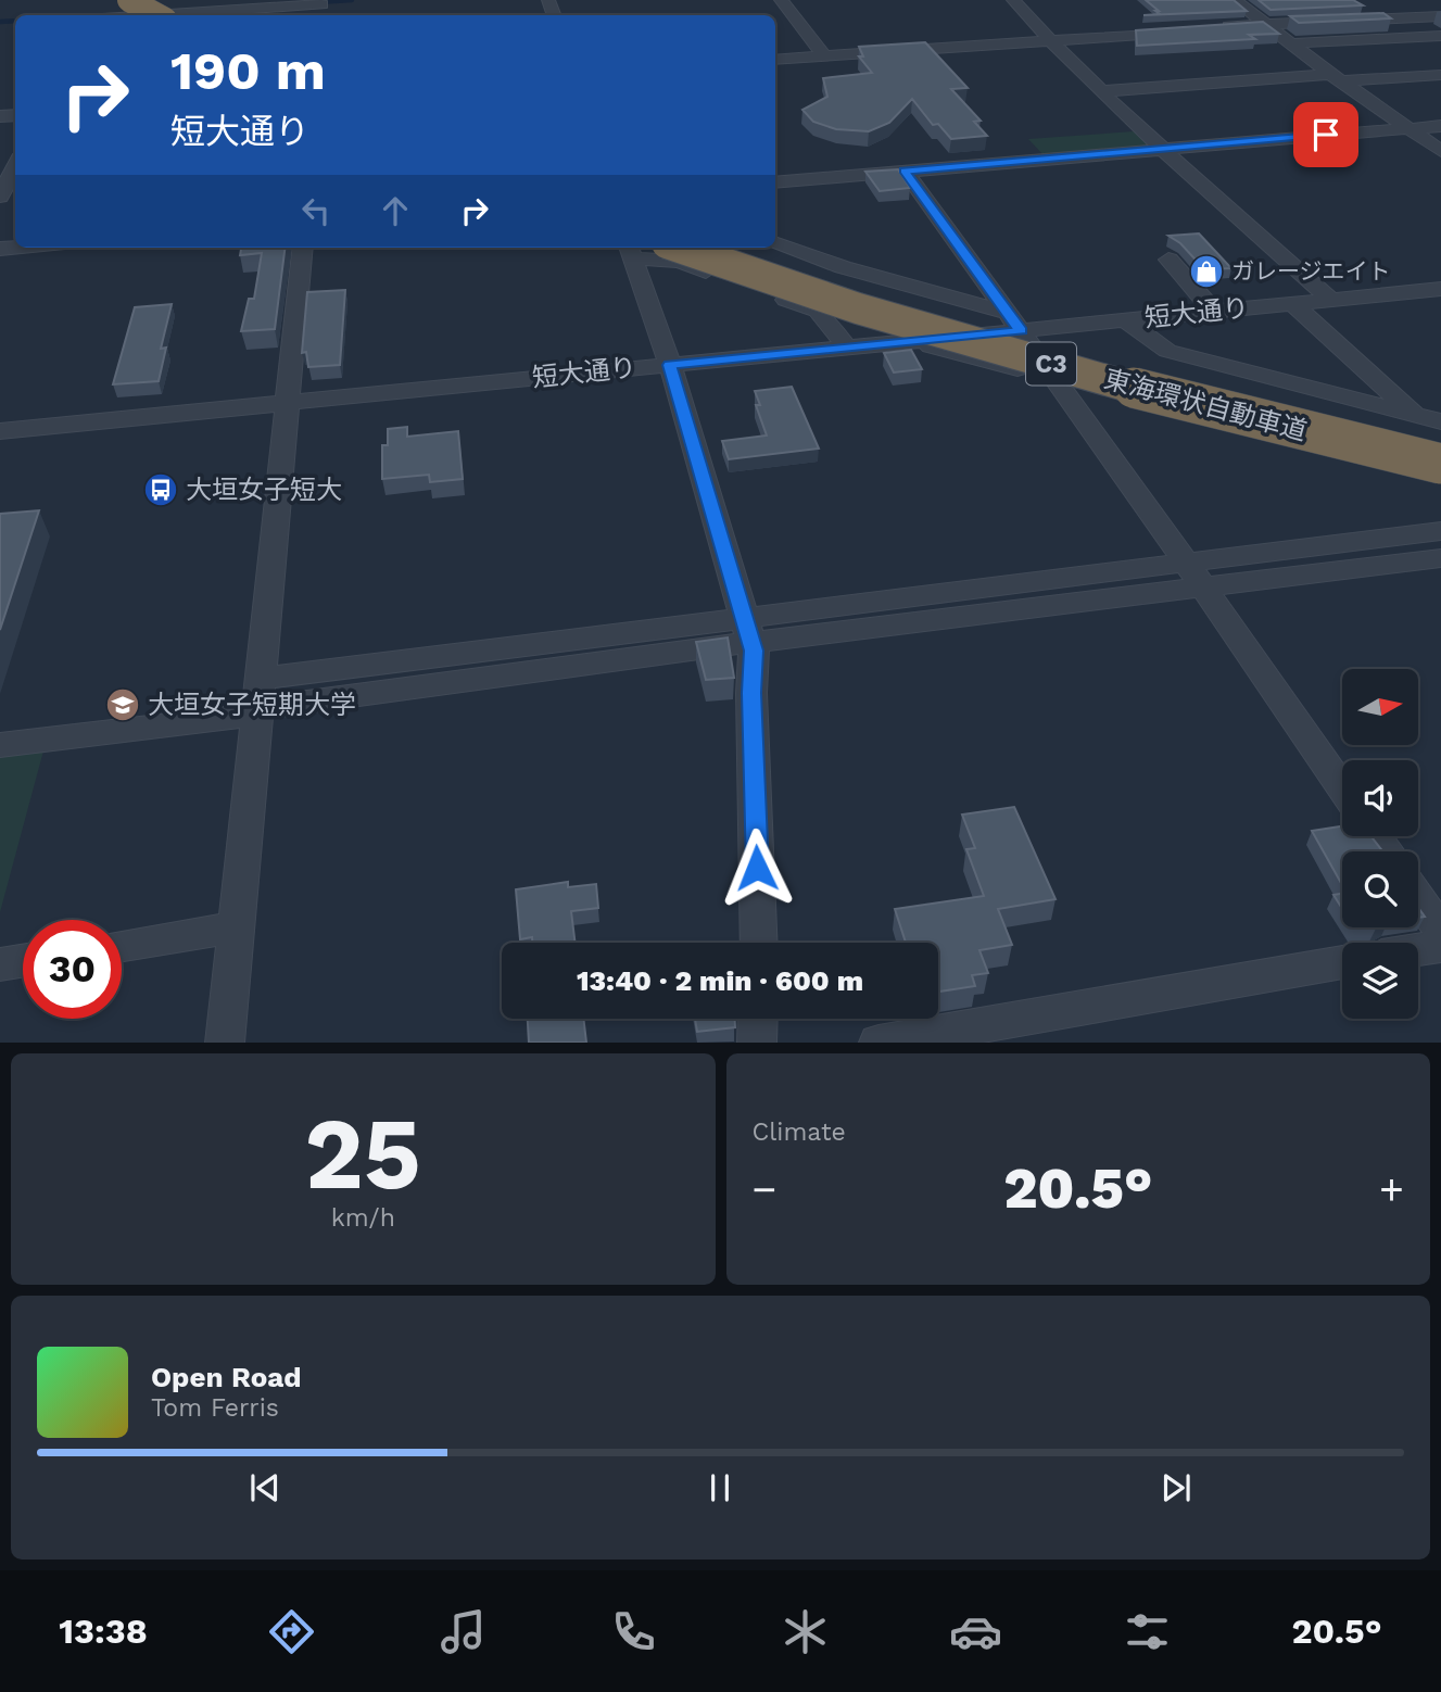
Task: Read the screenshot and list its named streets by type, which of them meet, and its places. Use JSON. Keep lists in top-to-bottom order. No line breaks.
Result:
{"streets":{"highway":["C3","東海環状自動車道"],"street":["短大通り"]},"places":{"shop":["ガレージエイト"],"bus stop":["大垣女子短大"],"school or university":["大垣女子短期大学"]},"north":"right","page":{"turn":["190 m","短大通り"],"limit":"30","trip":"13:40 · 2 min · 600 m","tile":[["25","km/h"],"Climate"],"heat":["−","20.5°","+"],"song":["Open Road","Tom Ferris"],"tabs":["13:38","20.5°"]}}
